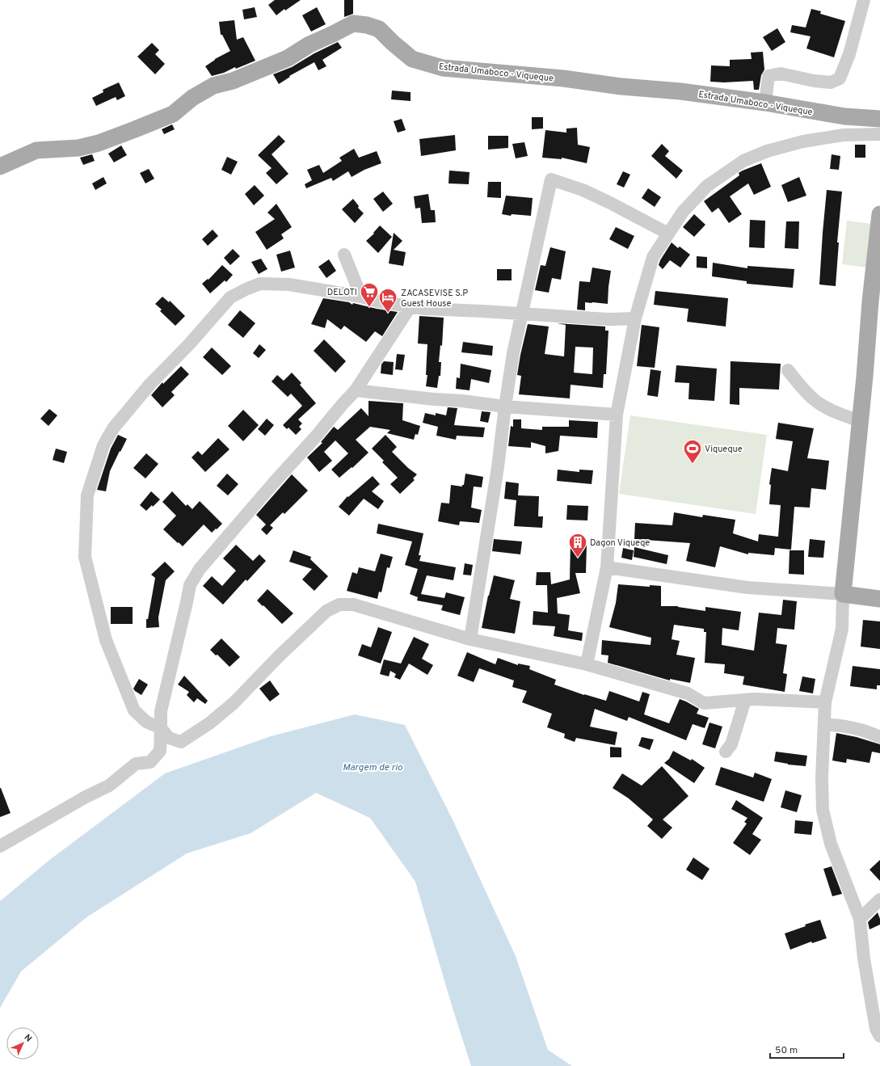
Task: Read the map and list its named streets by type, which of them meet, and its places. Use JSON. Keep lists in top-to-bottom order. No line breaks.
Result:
{"streets":{"main road":["Estrada Umaboco - Viqueque"]},"water":["Margem de rio"],"places":{"supermarket":["DELOTI"],"hotel":["ZACASEVISE S.P Guest House"],"sports":["Viqueque"],"building":["Dagon Viqueqe"]},"scale_bar":"50 m","north":"top right"}
